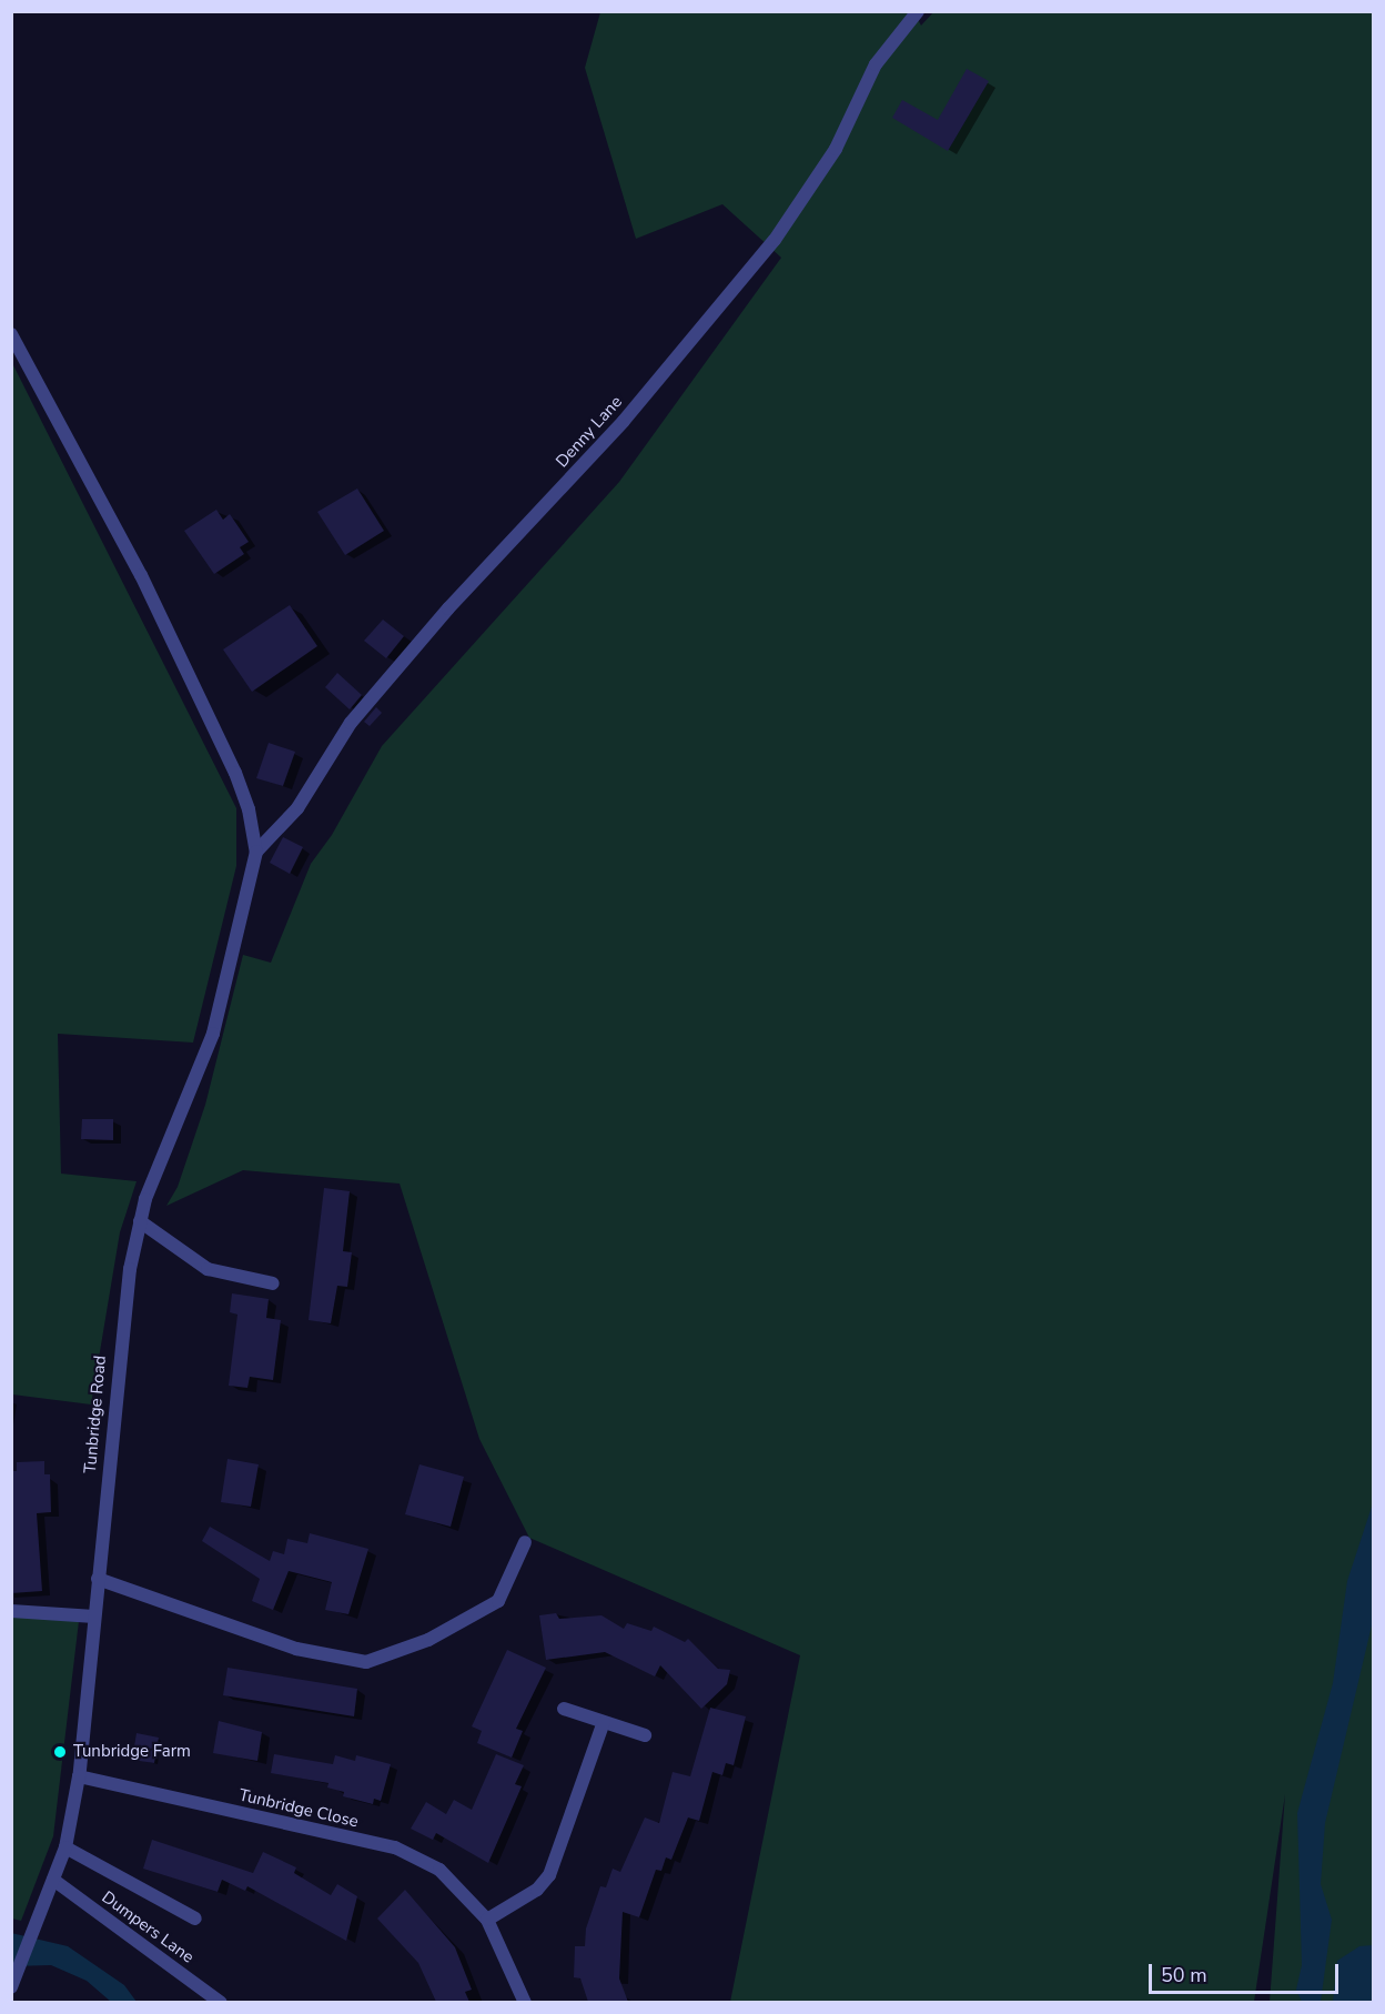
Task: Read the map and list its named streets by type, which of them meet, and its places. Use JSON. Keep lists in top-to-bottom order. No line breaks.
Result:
{"streets":{"street":["Denny Lane","Tunbridge Road","Tunbridge Close","Dumpers Lane"]},"crossings":[["Denny Lane","Tunbridge Road"],["Tunbridge Road","Tunbridge Close"],["Tunbridge Road","Dumpers Lane"]],"places":["Tunbridge Farm"],"scale_bar":"50 m"}
